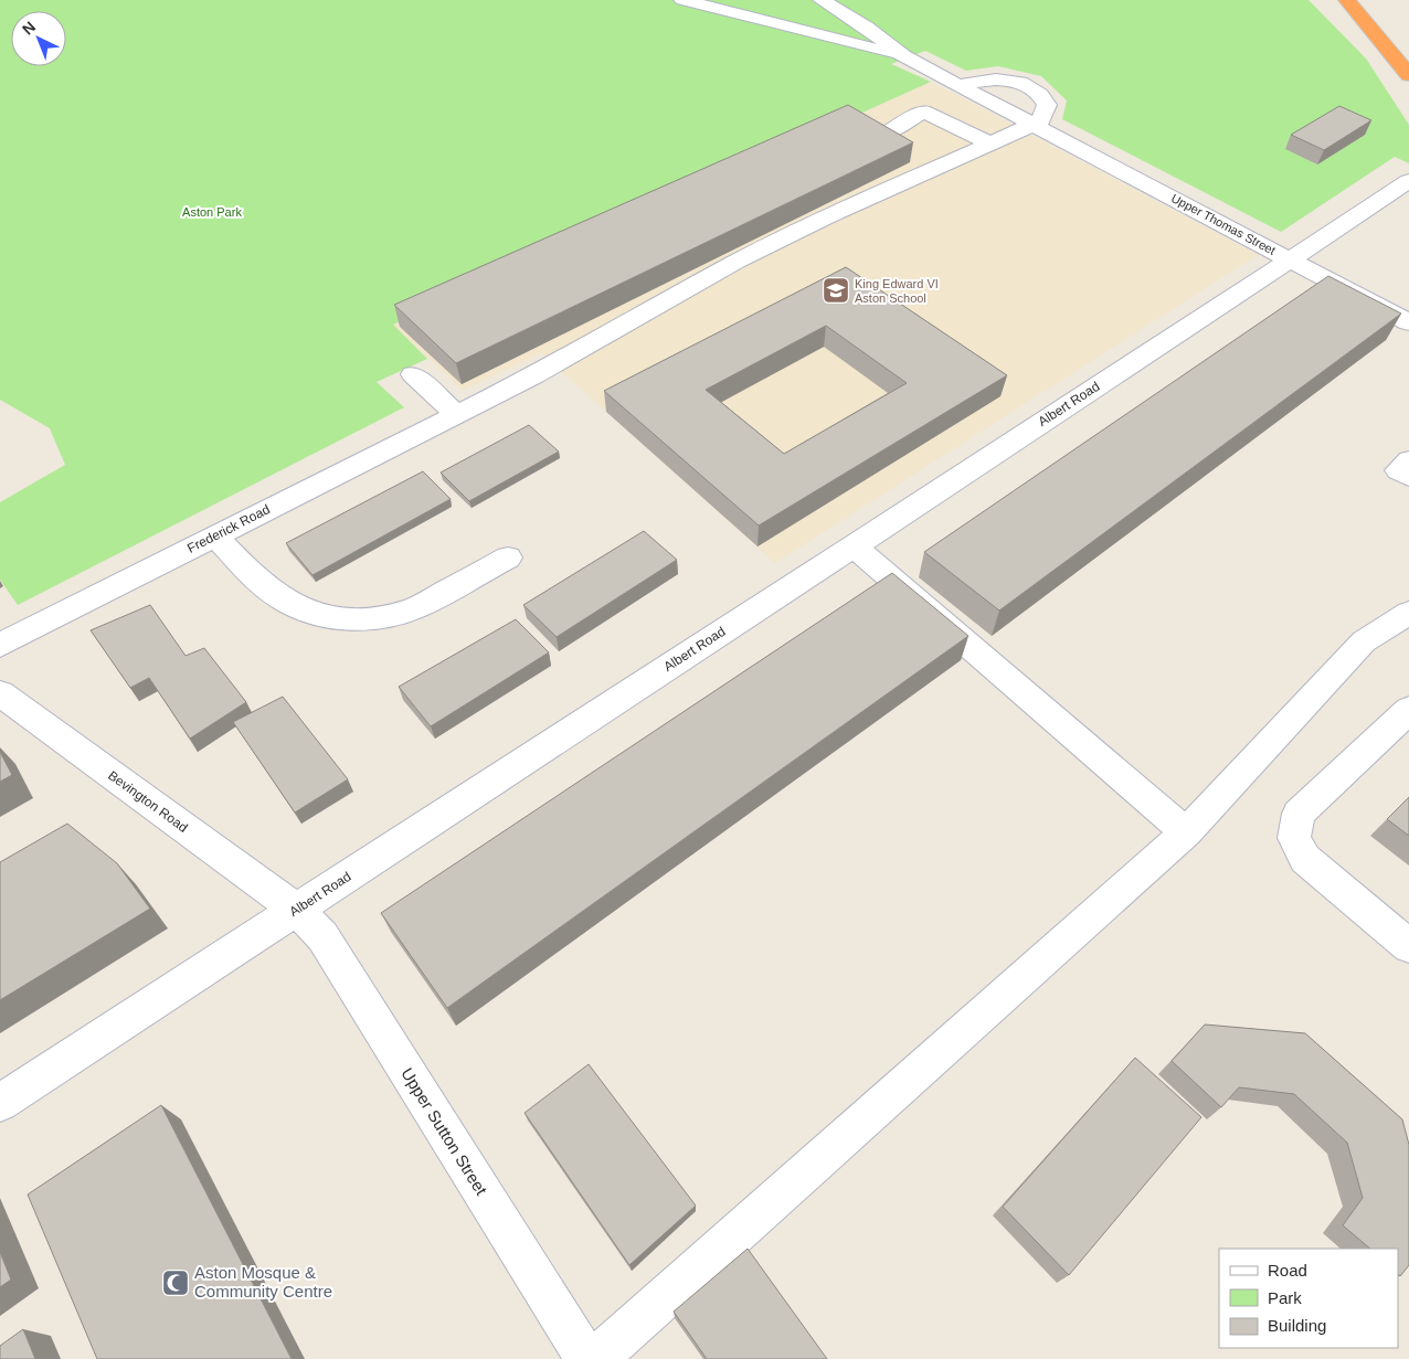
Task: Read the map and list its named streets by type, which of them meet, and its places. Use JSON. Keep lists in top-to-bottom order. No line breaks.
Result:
{"streets":{"street":["Upper Thomas Street","Albert Road","Frederick Road","Bevington Road","Upper Sutton Street"]},"crossings":[["Upper Thomas Street","Albert Road"],["Upper Thomas Street","Frederick Road"],["Albert Road","Bevington Road"],["Albert Road","Upper Sutton Street"],["Bevington Road","Upper Sutton Street"]],"parks":["Aston Park"],"places":{"school or university":["King Edward VI Aston School"],"mosque":["Aston Mosque & Community Centre"]},"legend":["Road","Park","Building"],"north":"top left"}
